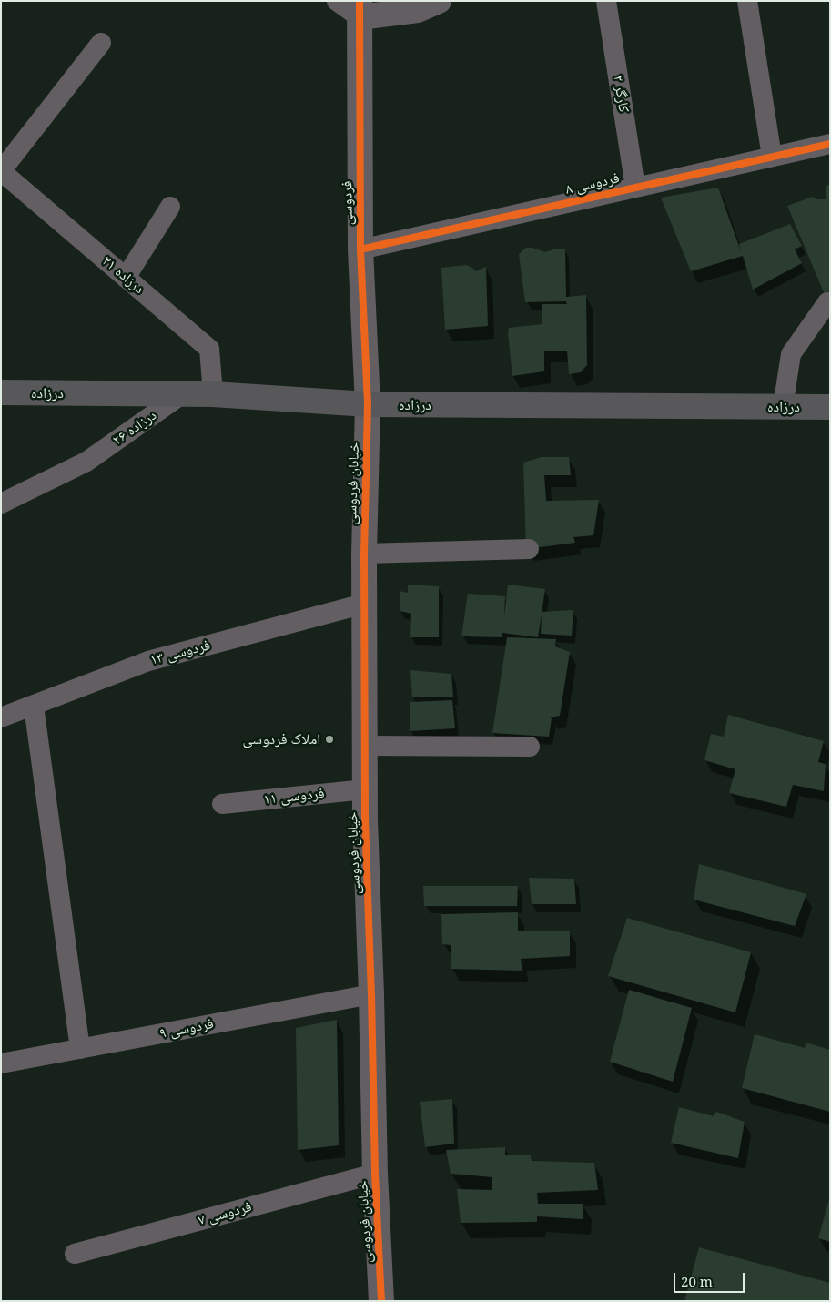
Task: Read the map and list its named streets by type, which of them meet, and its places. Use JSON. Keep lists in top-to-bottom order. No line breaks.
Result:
{"streets":{"main road":["درزاده"],"street":["کارگر ۲","فردوسی ۸","فردوسی","درزاده ۲۱","درزاده ۲۶","خیابان فردوسی","فردوسی ۱۳","فردوسی ۱۱","فردوسی ۹","فردوسی ۷"]},"crossings":[["کارگر ۲","فردوسی ۸"],["فردوسی ۸","فردوسی"],["فردوسی","درزاده"],["فردوسی","خیابان فردوسی"],["درزاده ۲۱","درزاده"],["درزاده","درزاده ۲۶"],["درزاده","خیابان فردوسی"],["خیابان فردوسی","فردوسی ۱۳"],["خیابان فردوسی","فردوسی ۱۱"],["خیابان فردوسی","فردوسی ۹"],["خیابان فردوسی","فردوسی ۷"]],"places":["املاک فردوسی"],"scale_bar":"20 m"}
